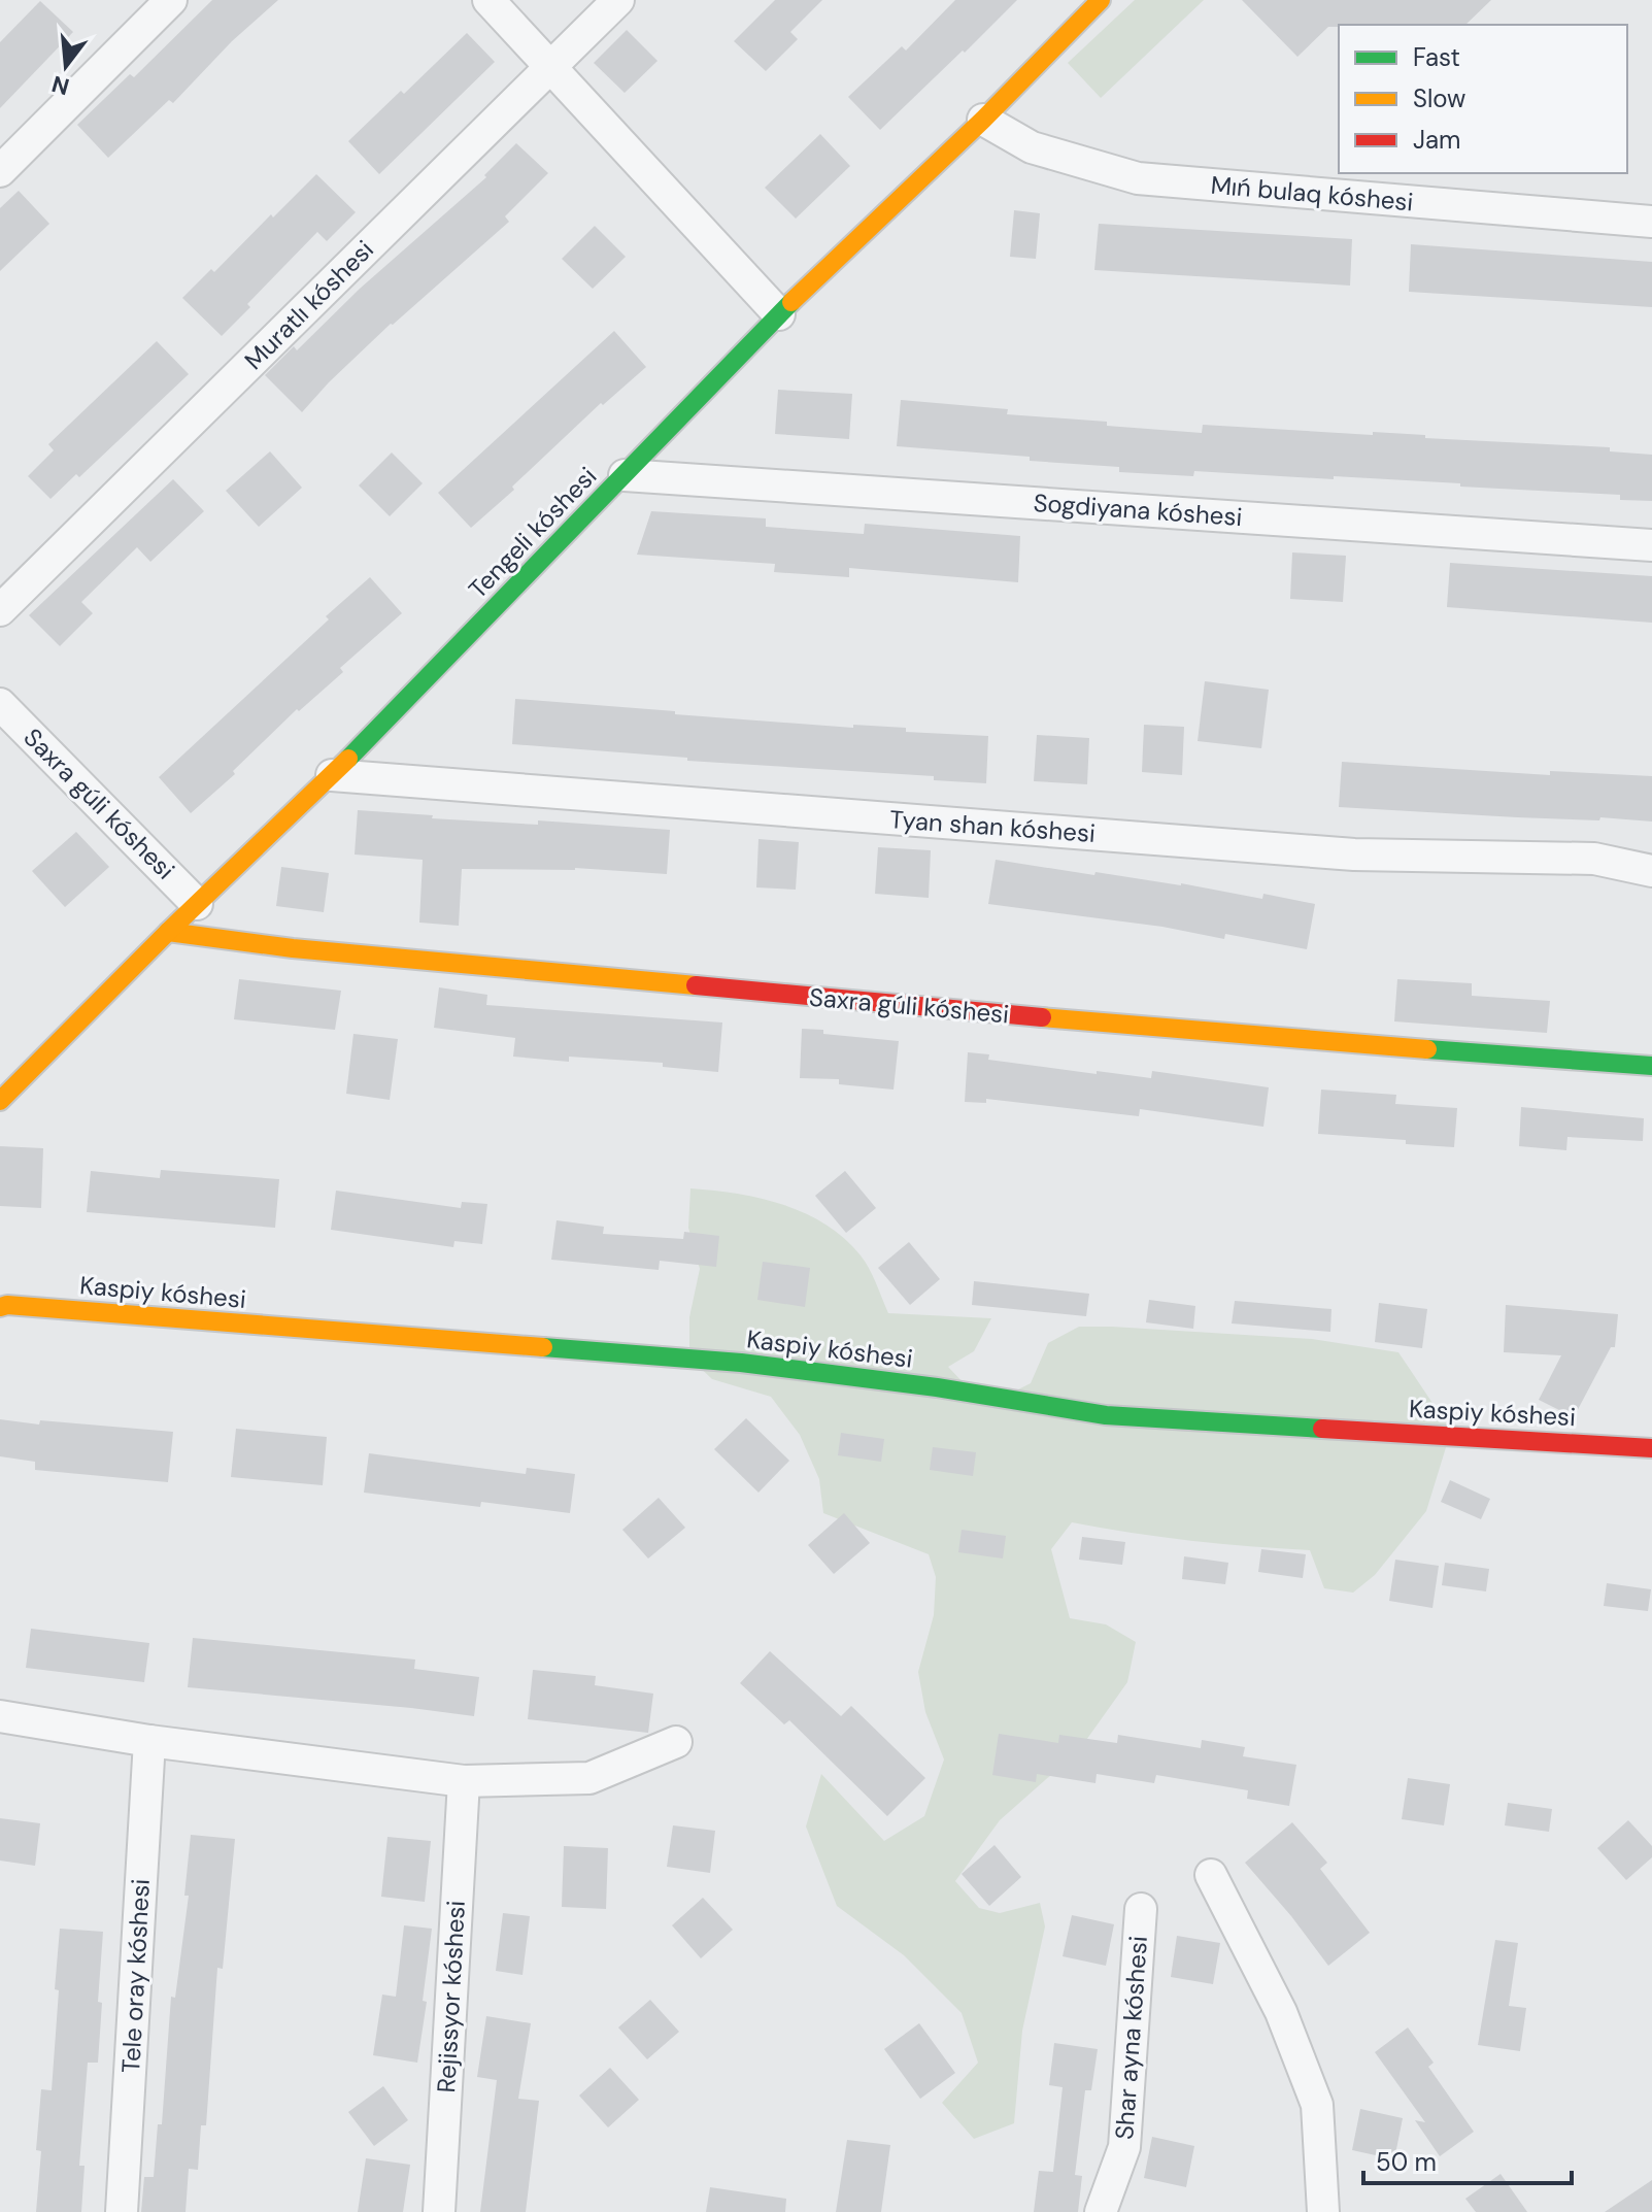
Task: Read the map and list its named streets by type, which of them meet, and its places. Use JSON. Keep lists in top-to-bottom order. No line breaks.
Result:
{"streets":{"street":["Mıń bulaq kóshesi","Muratlı kóshesi","Sogdiyana kóshesi","Tengeli kóshesi","Saxra gúli kóshesi","Tyan shan kóshesi","Kaspiy kóshesi","Tele oray kóshesi","Rejissyor kóshesi","Shar ayna kóshesi"]},"crossings":[["Mıń bulaq kóshesi","Tengeli kóshesi"],["Sogdiyana kóshesi","Tengeli kóshesi"],["Tengeli kóshesi","Saxra gúli kóshesi"],["Tengeli kóshesi","Tyan shan kóshesi"]],"legend":["Fast","Slow","Jam"],"scale_bar":"50 m","north":"bottom"}
